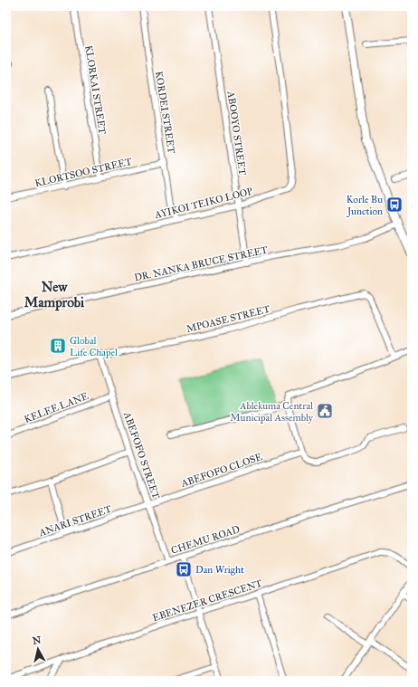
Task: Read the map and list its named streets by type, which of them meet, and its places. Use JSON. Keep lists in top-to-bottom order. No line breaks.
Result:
{"streets":{"street":["KLORKAI STREET","KORDEI STREET","ABOOYO STREET","KLORTSOO STREET","AYIKOI TEIKO LOOP","DR. NANKA BRUCE STREET","MPOASE STREET","KELEE LANE","ABEFOFO STREET","ABEFOFO CLOSE","ANARI STREET","CHEMU ROAD","EBENEZER CRESCENT"]},"crossings":[["KLORKAI STREET","KLORTSOO STREET"],["KORDEI STREET","KLORTSOO STREET"],["KORDEI STREET","AYIKOI TEIKO LOOP"],["ABOOYO STREET","AYIKOI TEIKO LOOP"],["ABOOYO STREET","DR. NANKA BRUCE STREET"],["MPOASE STREET","ABEFOFO STREET"],["KELEE LANE","ABEFOFO STREET"],["ABEFOFO STREET","ABEFOFO CLOSE"],["ABEFOFO STREET","ANARI STREET"],["ABEFOFO STREET","CHEMU ROAD"],["ABEFOFO CLOSE","ANARI STREET"]],"districts":["New Mamprobi"],"places":{"bus stop":["Korle Bu Junction","Dan Wright"],"building":["Global Life Chapel"],"public building":["Ablekuma Central Municipal Assembly"]},"north":"top"}
